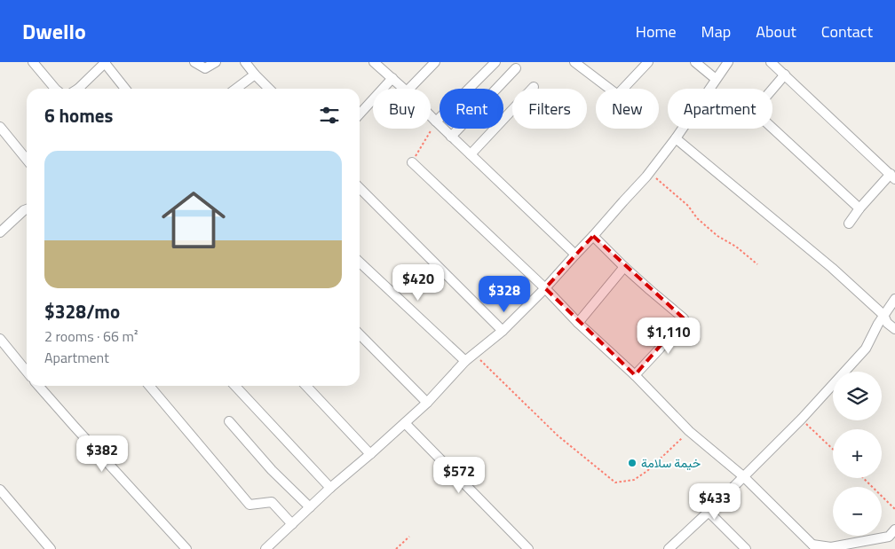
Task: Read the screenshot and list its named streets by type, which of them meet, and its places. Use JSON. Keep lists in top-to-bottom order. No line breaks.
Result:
{"places":["خيمة سلامة"],"page":{"header":"Dwello","nav":["Home","Map","About","Contact"],"chip":["Buy","Rent","Filters","New","Apartment"],"heading":"6 homes","list":[{"name":"$328/mo","note":"2 rooms · 66 m² · Apartment"}],"price":["$420","$328","$1,110","$382","$572","$433"],"map_buttons":["+","−"]}}
